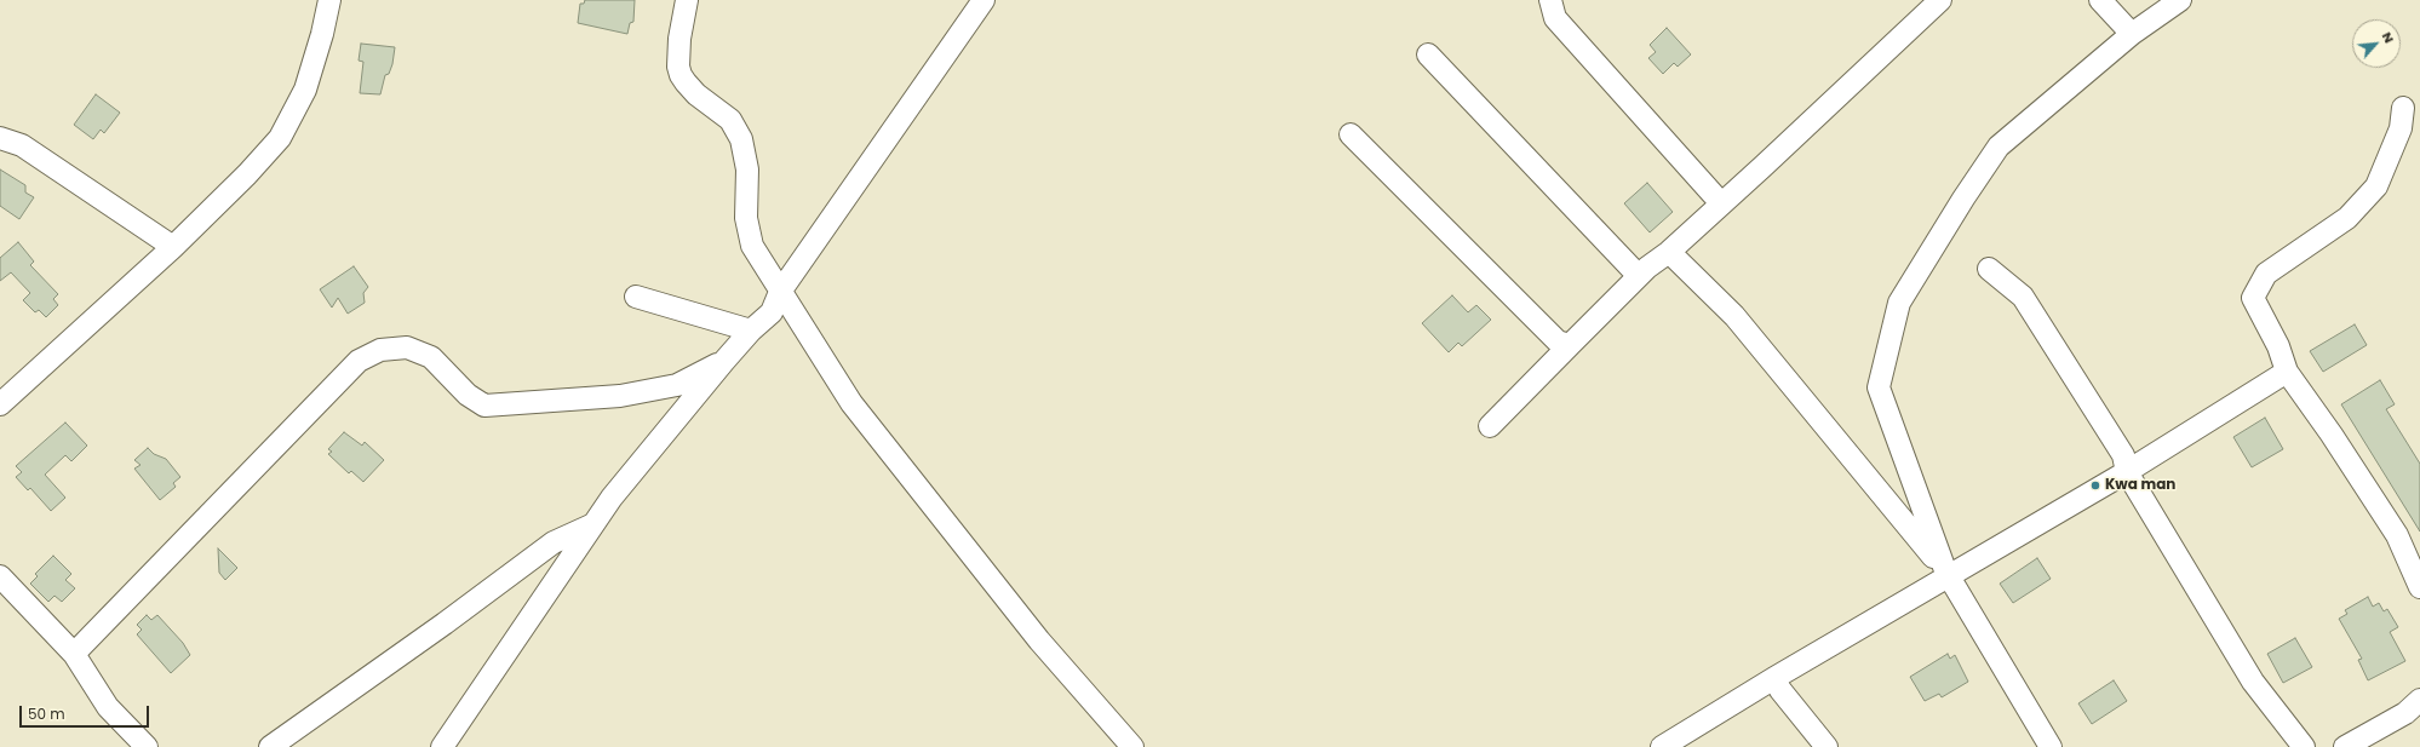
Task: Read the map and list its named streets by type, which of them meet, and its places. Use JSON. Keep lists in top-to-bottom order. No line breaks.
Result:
{"places":["Kwa man"],"scale_bar":"50 m","north":"top right"}
